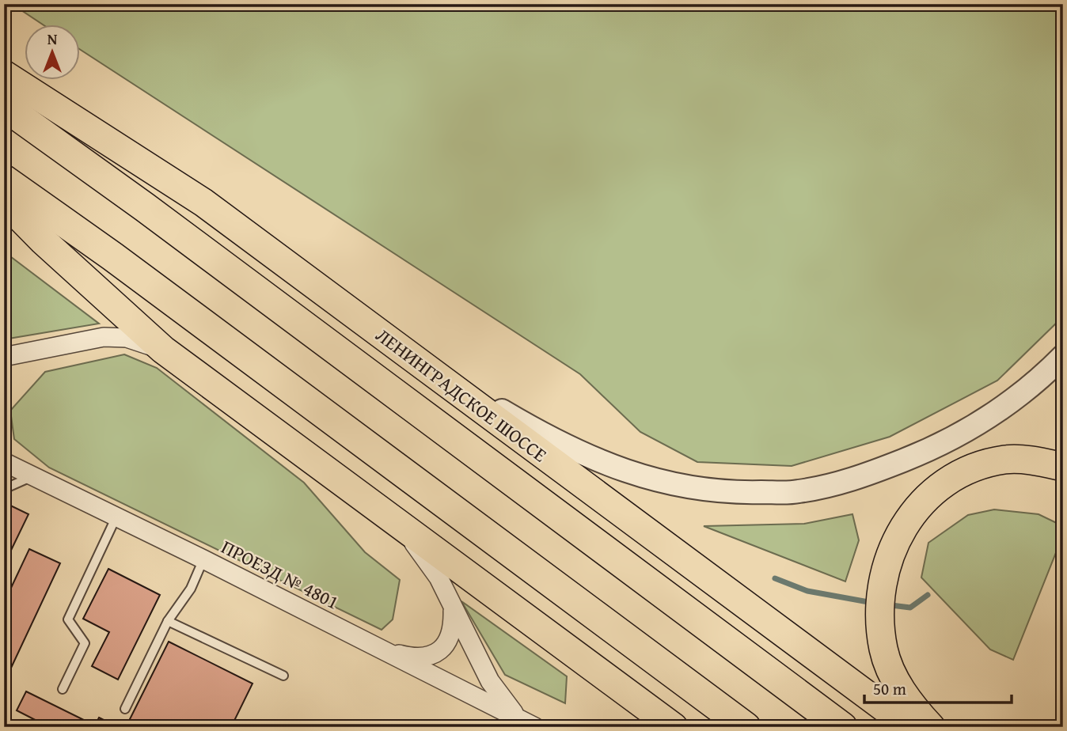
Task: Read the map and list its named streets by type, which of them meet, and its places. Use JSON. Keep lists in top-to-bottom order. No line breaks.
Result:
{"streets":{"highway":["ЛЕНИНГРАДСКОЕ ШОССЕ"],"street":["ПРОЕЗД № 4801"]},"scale_bar":"50 m","north":"top"}
